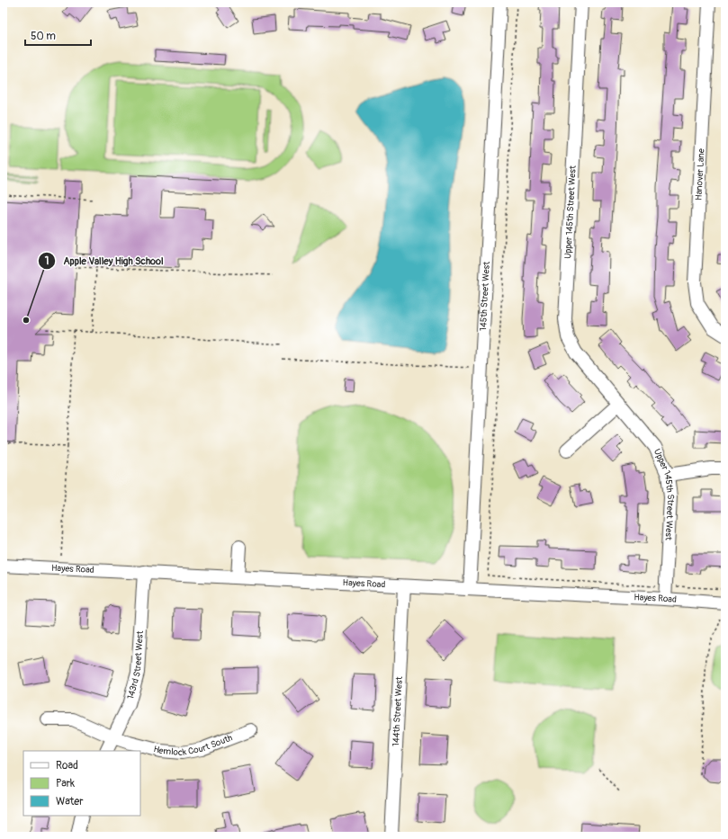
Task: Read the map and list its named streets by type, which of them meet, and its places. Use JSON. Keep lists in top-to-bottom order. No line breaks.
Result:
{"streets":{"street":["Hanover Lane","Upper 145th Street West","145th Street West","Hayes Road","143rd Street West","144th Street West","Hemlock Court South"]},"crossings":[["Upper 145th Street West","Hayes Road"],["145th Street West","Hayes Road"],["Hayes Road","143rd Street West"],["Hayes Road","144th Street West"],["143rd Street West","Hemlock Court South"]],"places":["Apple Valley High School"],"legend":["Road","Park","Water"],"scale_bar":"50 m"}
